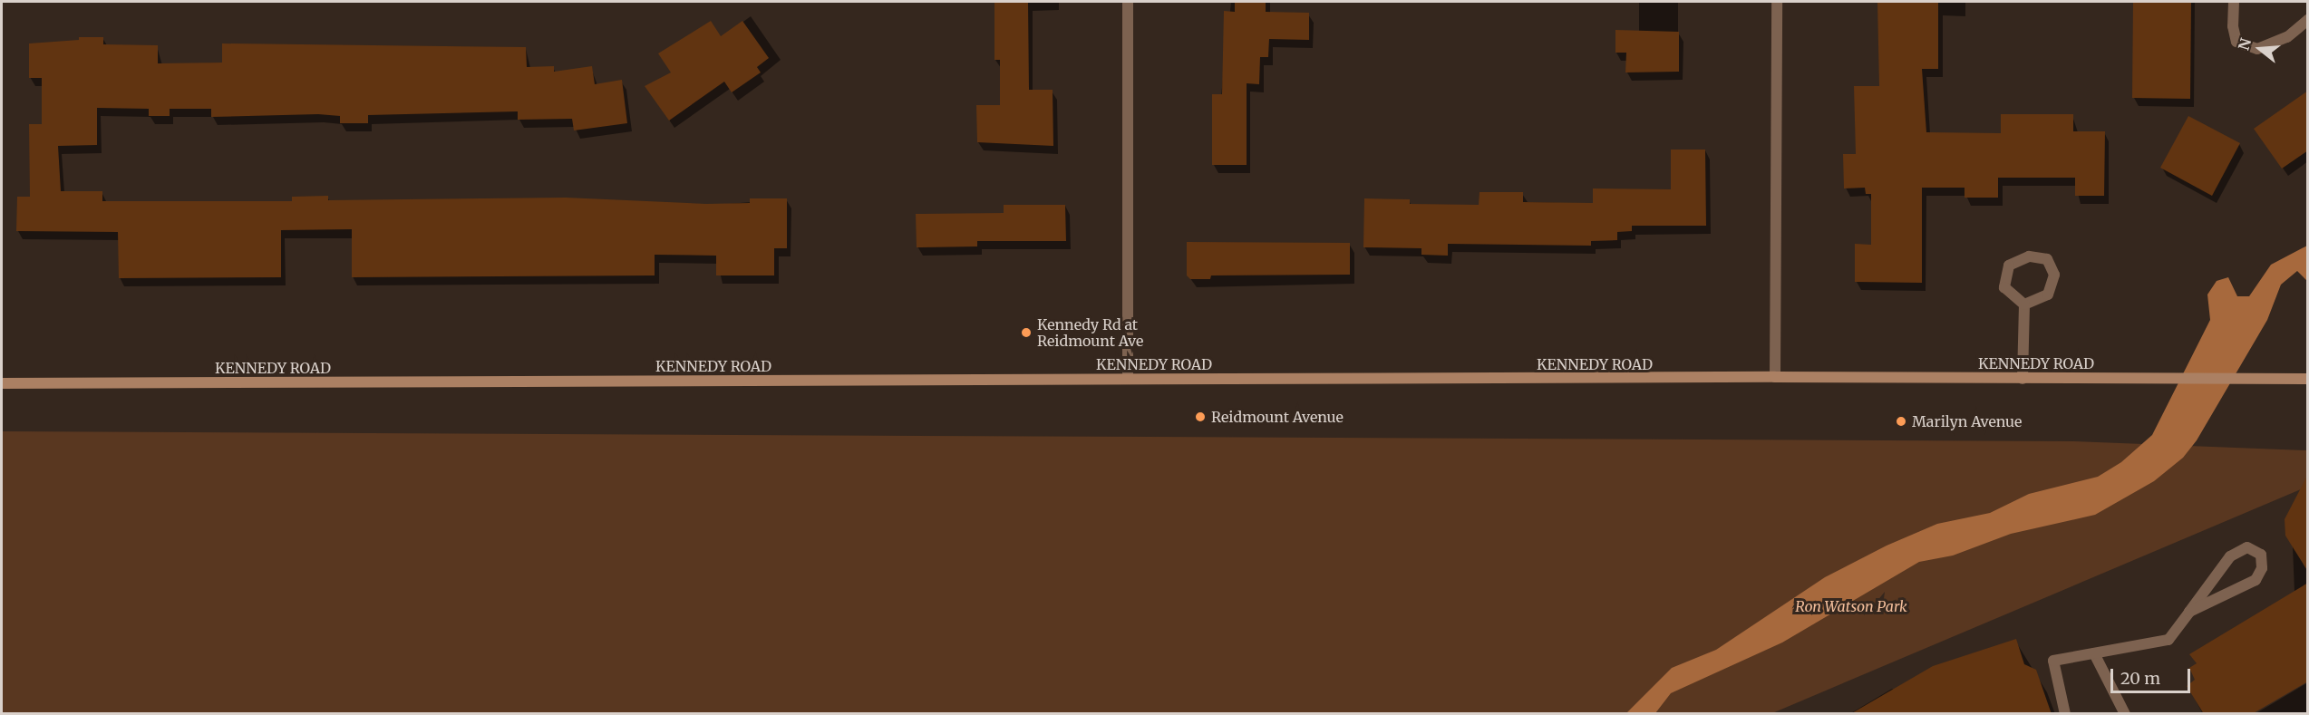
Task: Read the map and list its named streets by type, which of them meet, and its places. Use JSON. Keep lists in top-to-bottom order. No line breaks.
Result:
{"streets":{"main road":["KENNEDY ROAD"]},"parks":["Ron Watson Park"],"places":["Kennedy Rd at Reidmount Ave","Reidmount Avenue","Marilyn Avenue"],"scale_bar":"20 m","north":"left"}
